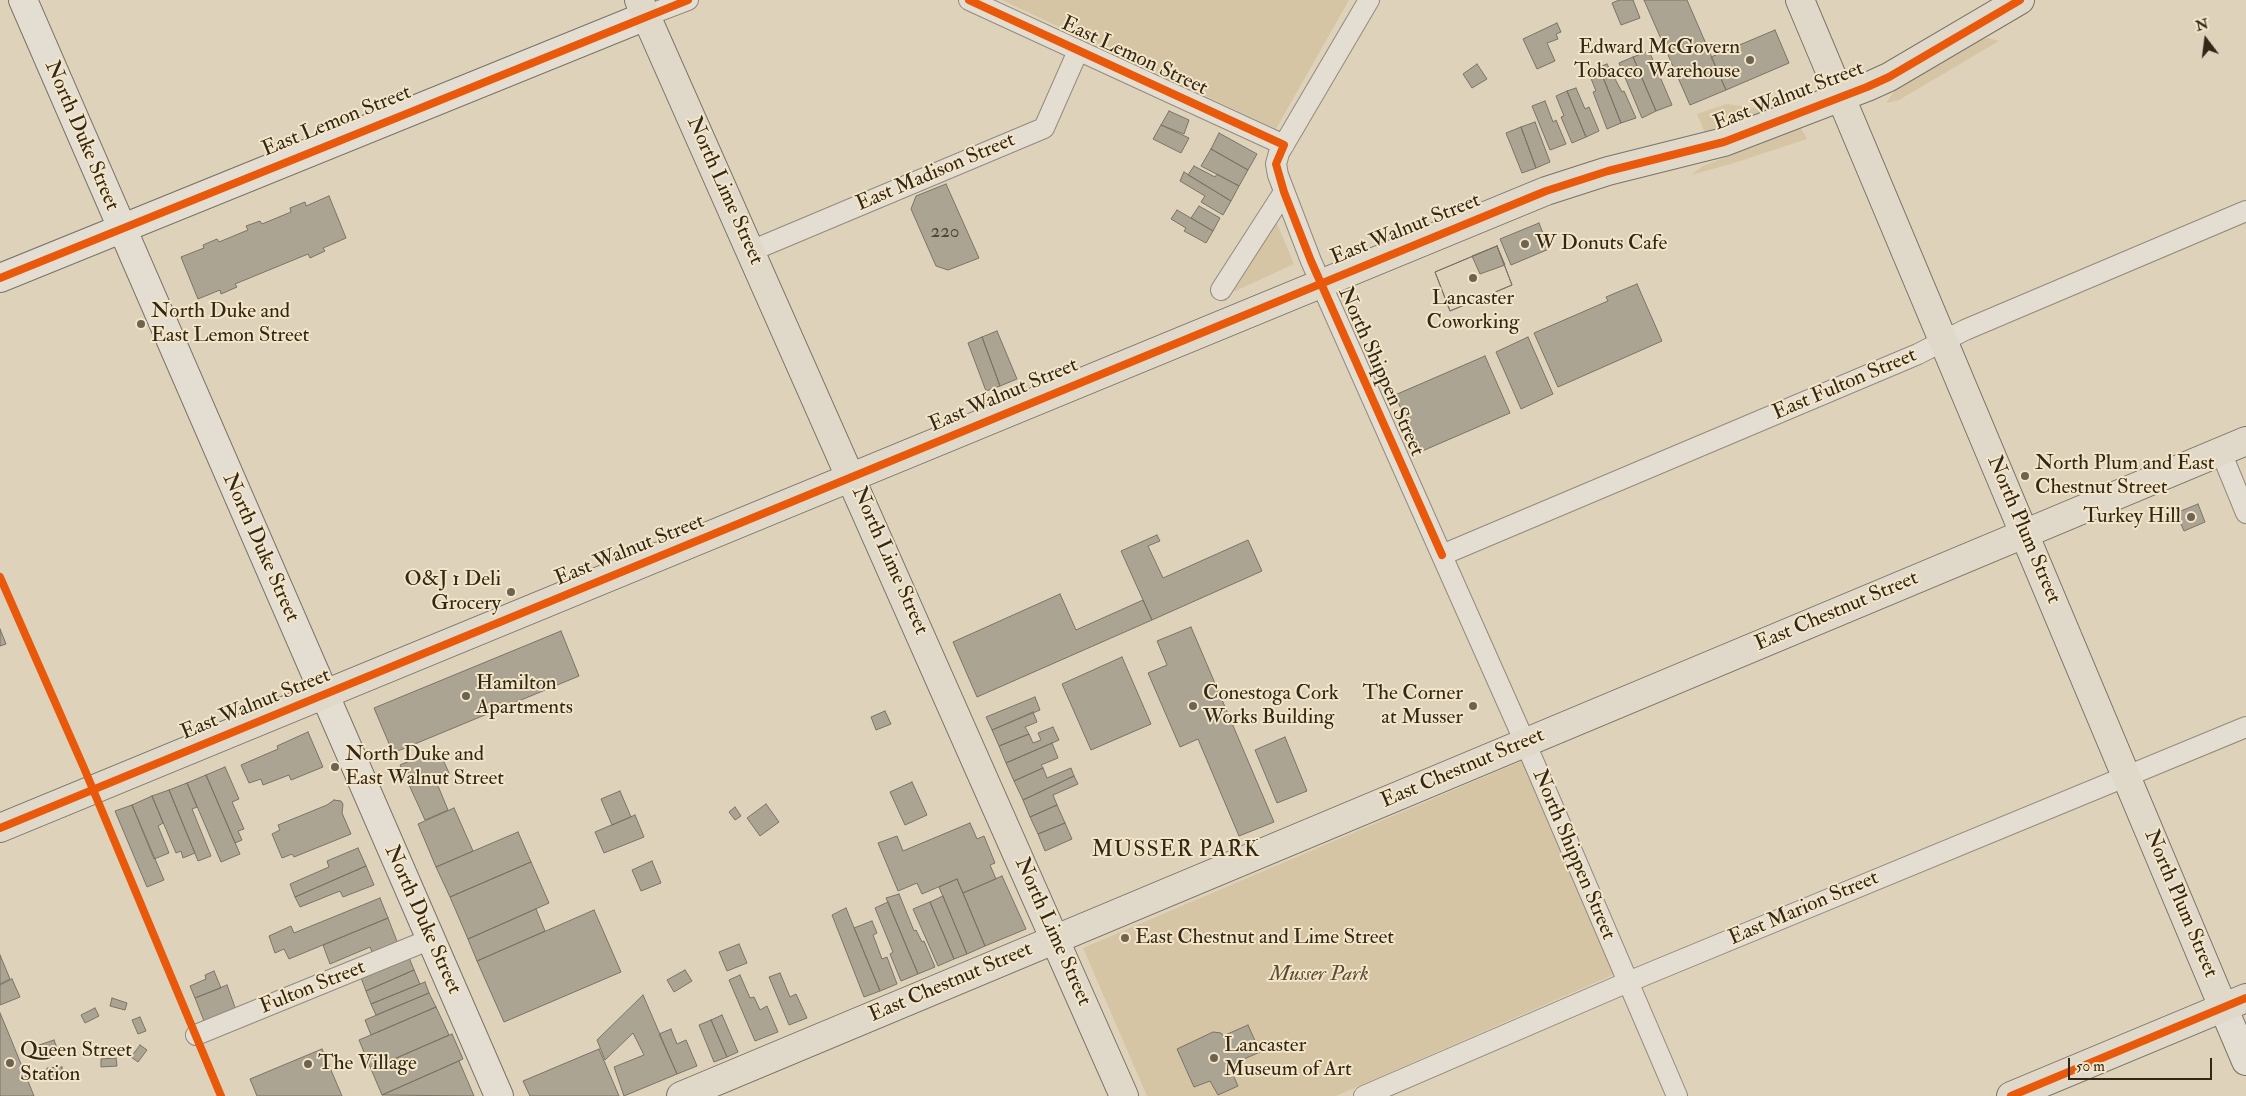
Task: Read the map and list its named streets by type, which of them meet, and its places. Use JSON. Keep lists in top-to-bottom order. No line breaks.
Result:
{"streets":{"main road":["East Lemon Street","East Walnut Street","North Duke Street","North Lime Street","North Plum Street","East Chestnut Street"],"street":["East Madison Street","North Shippen Street","East Fulton Street","East Marion Street","Fulton Street"]},"crossings":[["East Lemon Street","North Duke Street"],["East Lemon Street","East Madison Street"],["East Lemon Street","North Lime Street"],["East Lemon Street","North Shippen Street"],["East Walnut Street","North Duke Street"],["East Walnut Street","North Lime Street"],["East Walnut Street","North Shippen Street"],["East Walnut Street","North Plum Street"],["North Duke Street","Fulton Street"],["East Madison Street","North Lime Street"],["North Lime Street","East Chestnut Street"],["North Shippen Street","East Fulton Street"],["North Shippen Street","East Chestnut Street"],["North Shippen Street","East Marion Street"],["East Fulton Street","North Plum Street"],["North Plum Street","East Chestnut Street"],["North Plum Street","East Marion Street"]],"districts":["MUSSER PARK"],"parks":["Musser Park"],"places":["Edward McGovern Tobacco Warehouse","W Donuts Cafe","Lancaster Coworking","North Duke and East Lemon Street","North Plum and East Chestnut Street","Turkey Hill","O&J 1 Deli Grocery","Hamilton Apartments","Conestoga Cork Works Building","The Corner at Musser","North Duke and East Walnut Street","East Chestnut and Lime Street","Lancaster Museum of Art","Queen Street Station","The Village"],"house_numbers":["220"],"scale_bar":"50 m","north":"top"}
